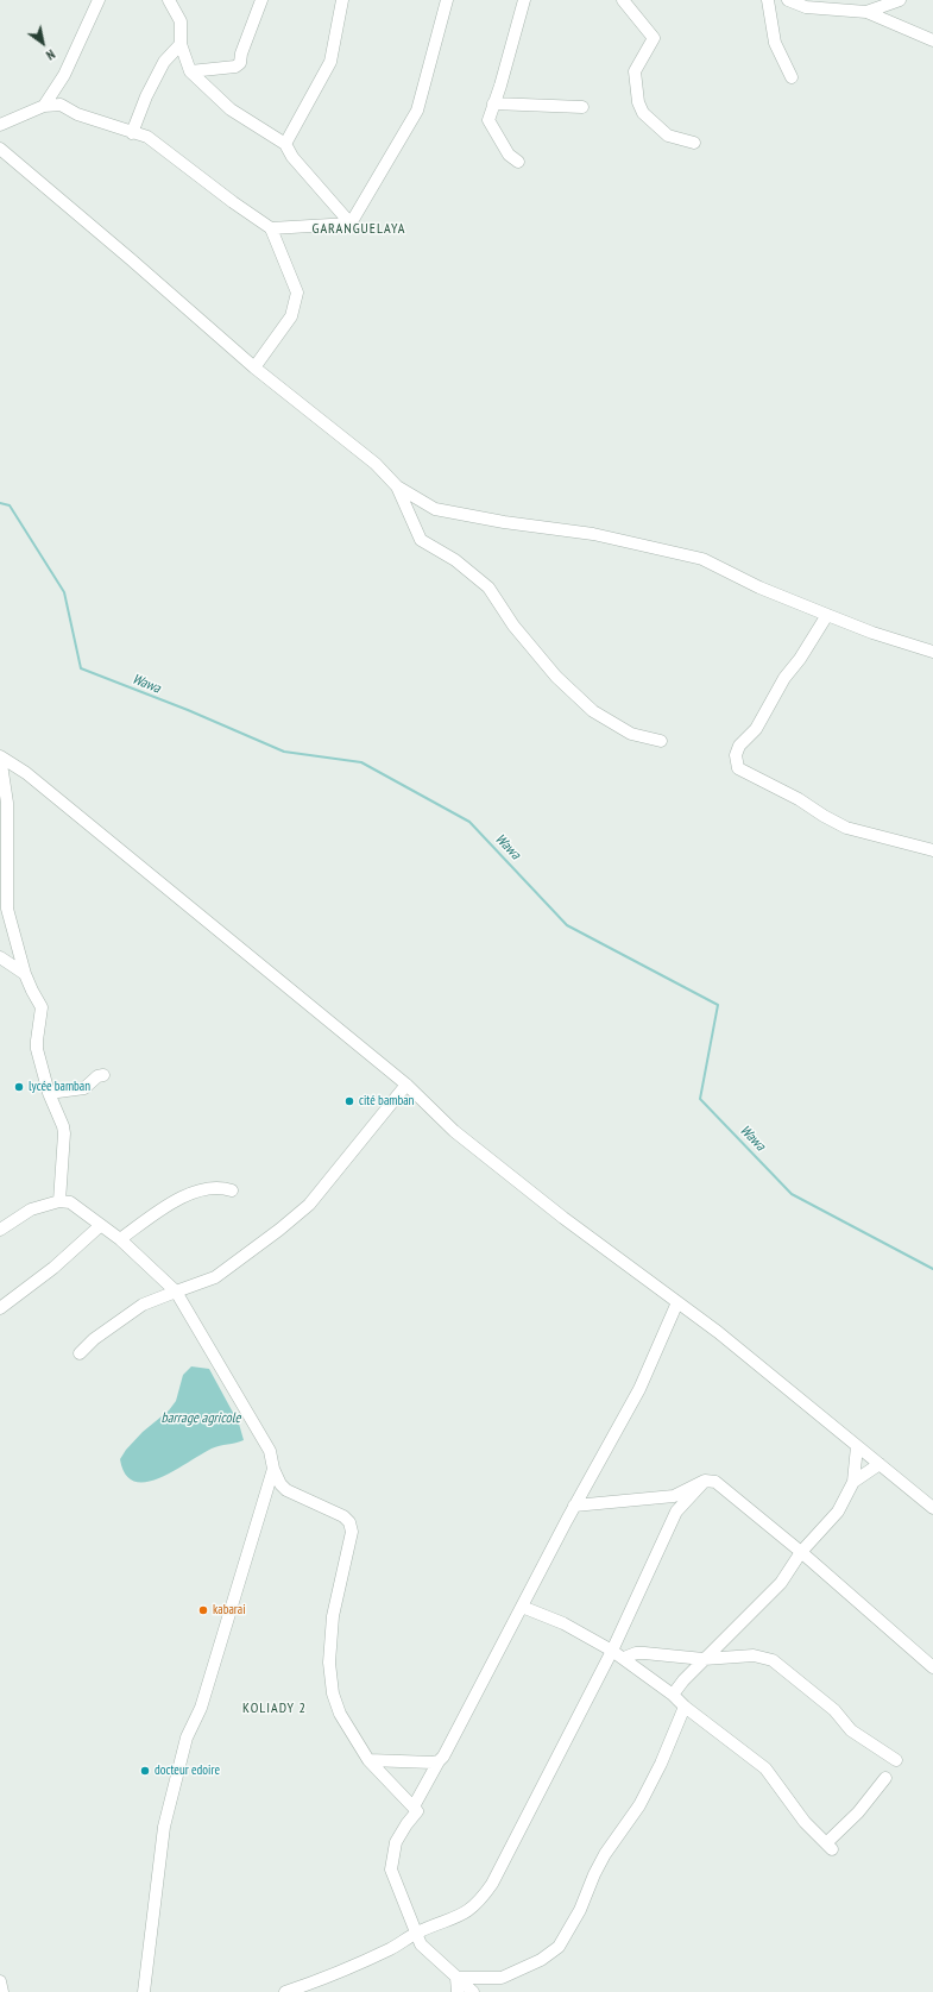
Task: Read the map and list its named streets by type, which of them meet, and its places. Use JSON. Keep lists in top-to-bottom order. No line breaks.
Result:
{"districts":["GARANGUELAYA","KOLIADY 2"],"water":["Wawa","barrage agricole"],"places":["lycée bamban","cité bamban","kabarai","docteur edoire"],"north":"bottom right"}
